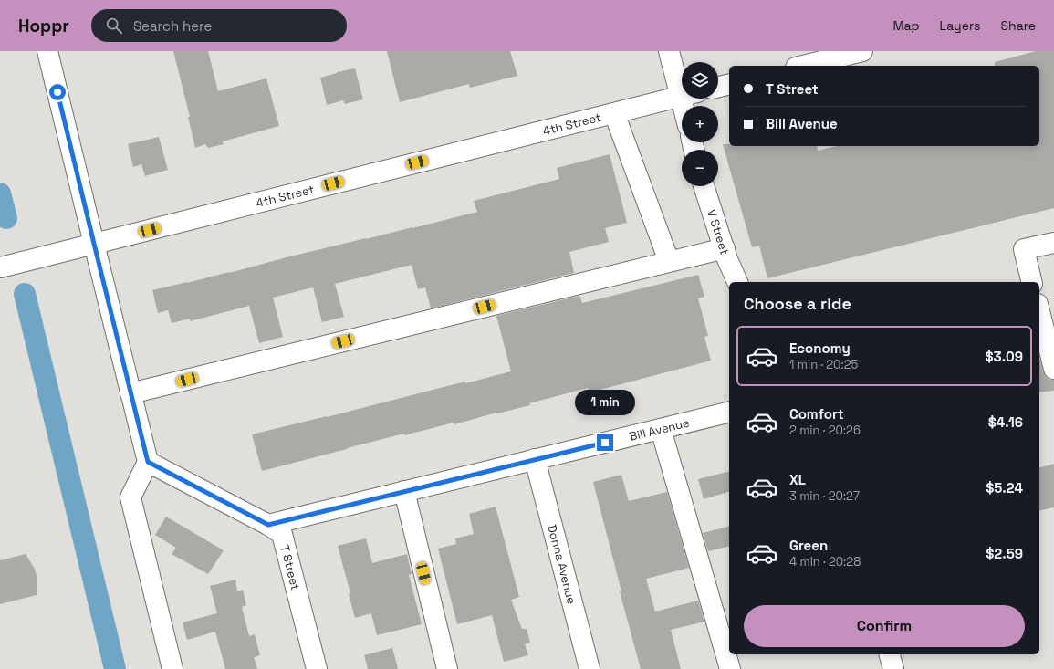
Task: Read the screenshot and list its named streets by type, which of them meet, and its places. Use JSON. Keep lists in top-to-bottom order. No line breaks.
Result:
{"streets":{"street":["4th Street","V Street","Bill Avenue","Donna Avenue","T Street"]},"crossings":[["Bill Avenue","Donna Avenue"],["Bill Avenue","T Street"]],"page":{"header":"Hoppr","search":"Search here","nav":["Map","Layers","Share"],"map_buttons":["+","−"],"banner":["T Street","Bill Avenue"],"heading":"Choose a ride","list":[{"name":"Economy","note":"1 min · 20:25","value":"$3.09"},{"name":"Comfort","note":"2 min · 20:26","value":"$4.16"},{"name":"XL","note":"3 min · 20:27","value":"$5.24"},{"name":"Green","note":"4 min · 20:28","value":"$2.59"}],"bubble":"1 min","buttons":"Confirm"}}
